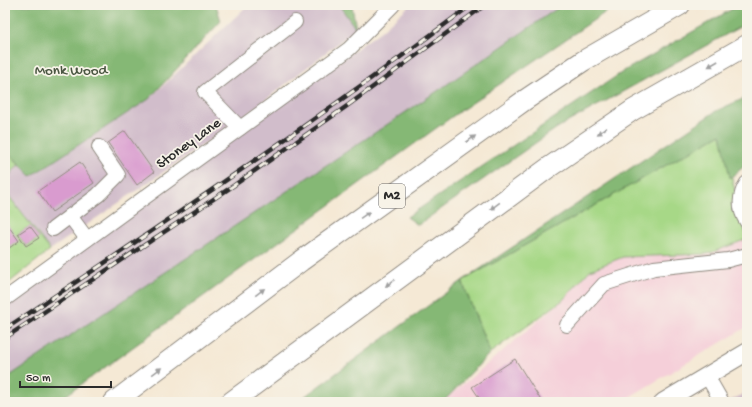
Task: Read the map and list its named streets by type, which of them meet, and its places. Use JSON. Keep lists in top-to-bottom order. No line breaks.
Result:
{"streets":{"highway":["M2"],"street":["Stoney Lane"]},"parks":["Monk Wood"],"scale_bar":"50 m"}
